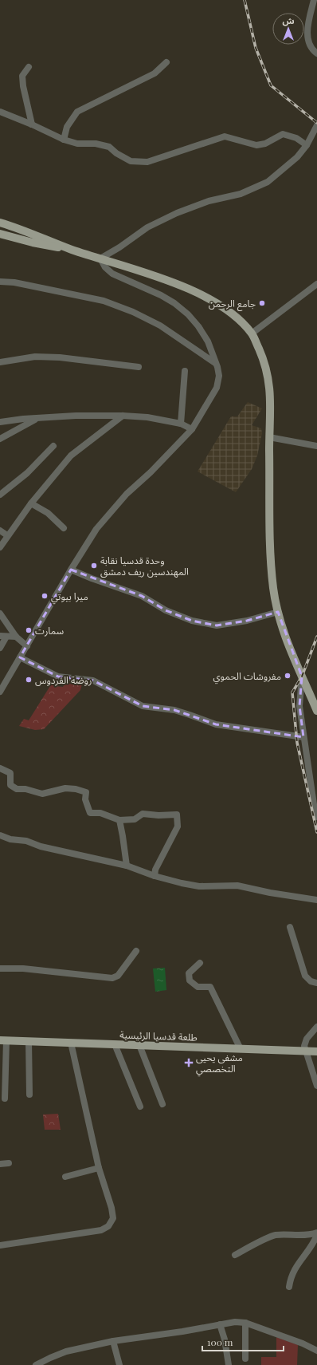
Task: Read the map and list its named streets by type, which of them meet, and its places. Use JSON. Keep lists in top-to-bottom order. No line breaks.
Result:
{"streets":{"main road":["طلعة قدسيا الرئيسية"]},"places":{"other":["جامع الرحمن","وحدة قدسيا نقابة المهندسين ريف دمشق","ميرا بيوتي","سمارت","مفروشات الحموي","روضة الفردوس"],"health":["مشفى يحيى التخصصي"]},"scale_bar":"100 m","north":"top"}
